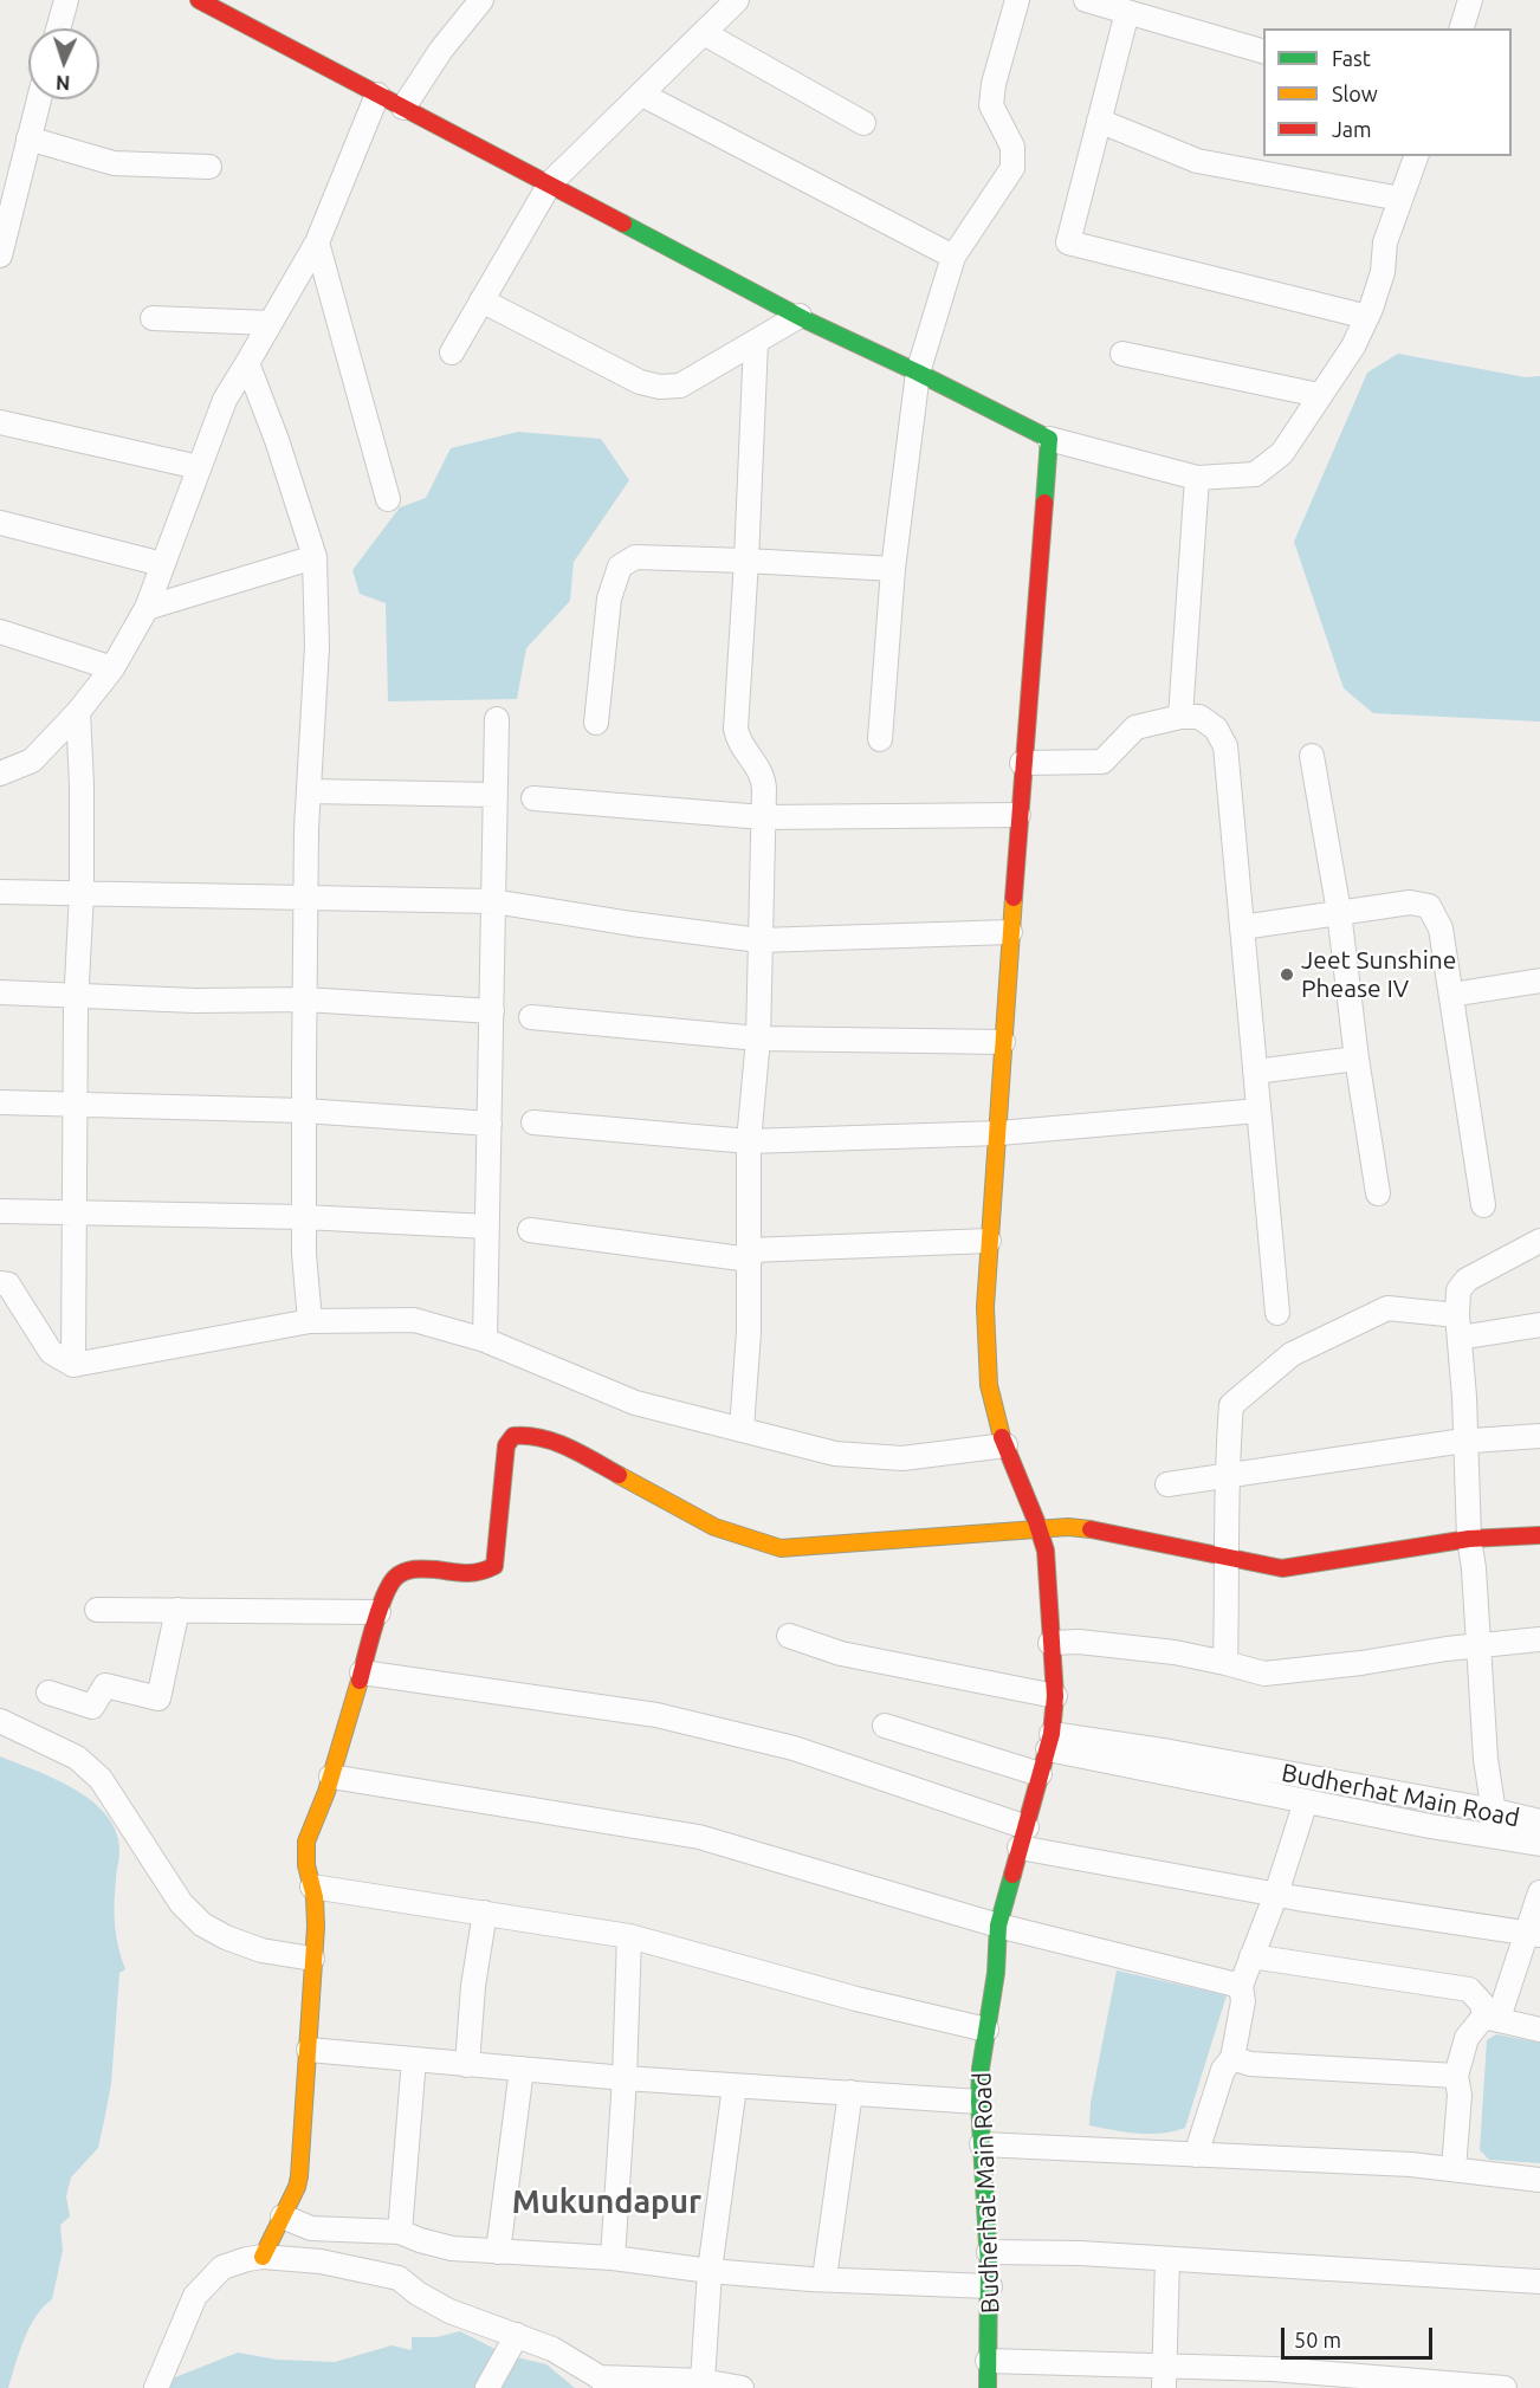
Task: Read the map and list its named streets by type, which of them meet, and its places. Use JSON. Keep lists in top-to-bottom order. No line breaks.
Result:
{"streets":{"street":["Budherhat Main Road"]},"districts":["Mukundapur"],"places":["Jeet Sunshine Phease IV"],"legend":["Fast","Slow","Jam"],"scale_bar":"50 m","north":"bottom"}
